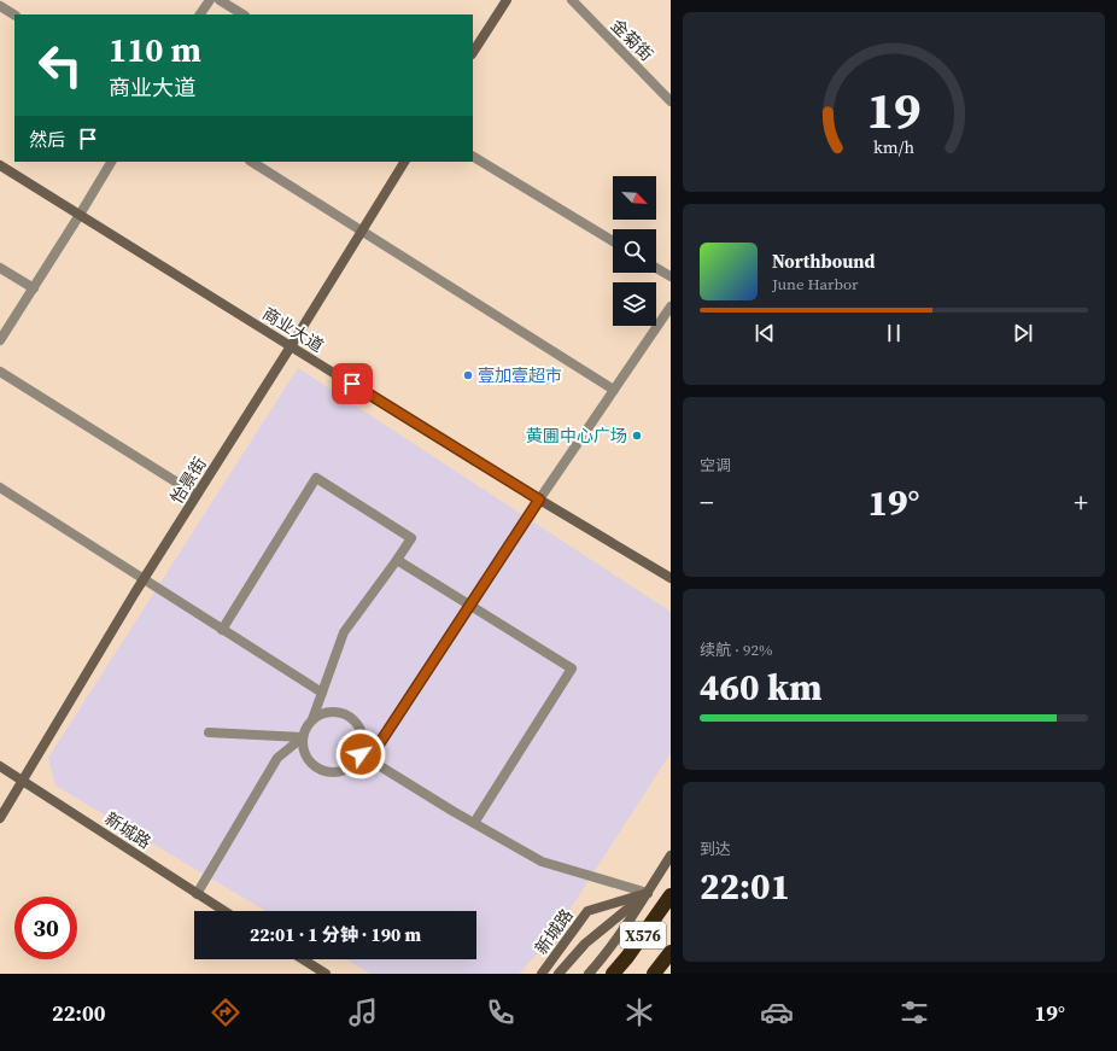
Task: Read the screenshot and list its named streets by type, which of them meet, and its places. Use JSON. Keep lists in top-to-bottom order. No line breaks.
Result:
{"streets":{"highway":["X576"],"street":["金菊街","商业大道","怡景街","新城路"]},"crossings":[["商业大道","怡景街"],["怡景街","新城路"]],"places":["壹加壹超市","黄圃中心广场"],"north":"bottom right","page":{"turn":["110 m","商业大道"],"then":"然后","song":["Northbound","June Harbor"],"tile":["空调",["续航 · 92%","460 km"],["到达","22:01"]],"heat":["−","19°","+"],"limit":"30","trip":"22:01 · 1 分钟 · 190 m","tabs":["22:00","19°"],"gauge":["19","km/h"]}}
